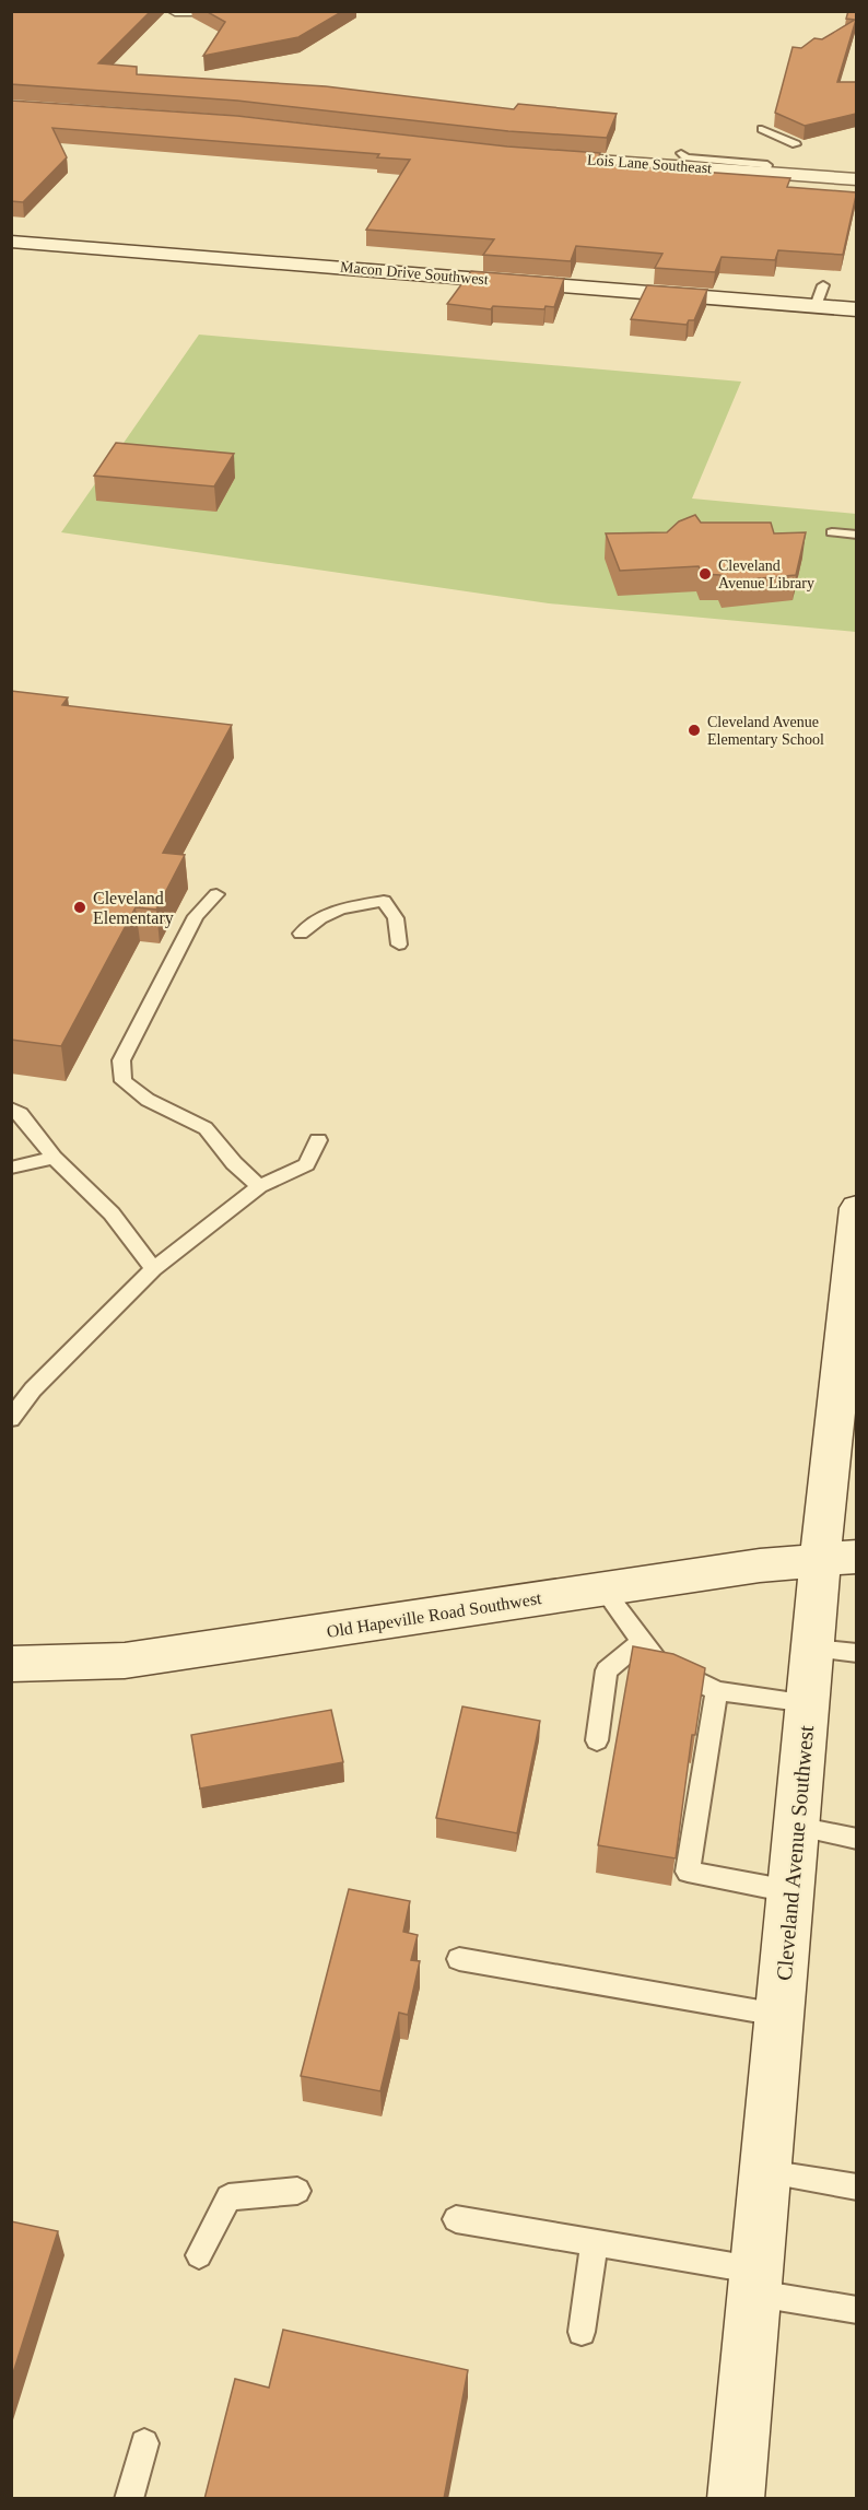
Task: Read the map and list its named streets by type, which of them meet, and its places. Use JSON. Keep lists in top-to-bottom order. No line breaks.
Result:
{"streets":{"street":["Lois Lane Southeast","Macon Drive Southwest","Old Hapeville Road Southwest","Cleveland Avenue Southwest"]},"crossings":[["Old Hapeville Road Southwest","Cleveland Avenue Southwest"]],"places":["Cleveland Avenue Library","Cleveland Avenue Elementary School","Cleveland Elementary"]}
